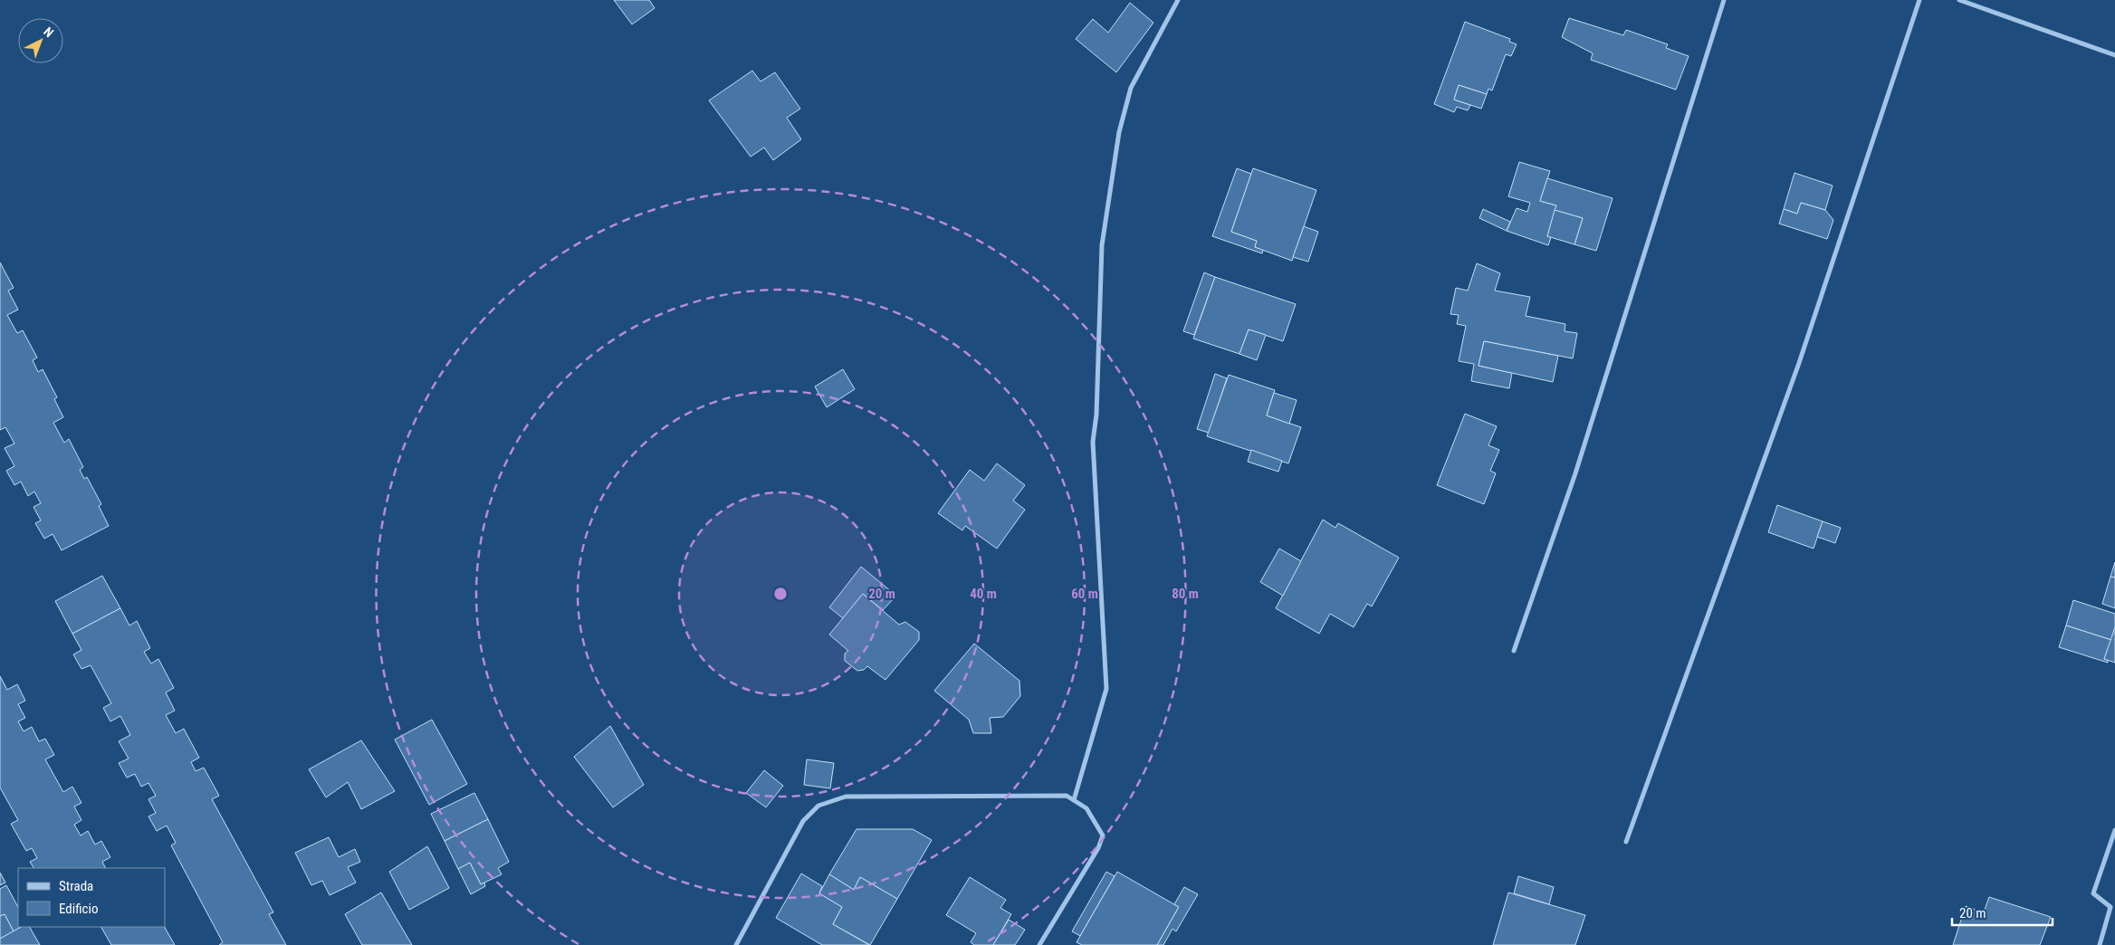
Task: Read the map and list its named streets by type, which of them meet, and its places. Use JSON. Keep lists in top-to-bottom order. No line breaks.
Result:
{"legend":["Strada","Edificio"],"scale_bar":"20 m","north":"top right","rings":["20 m","40 m","60 m","80 m"]}
